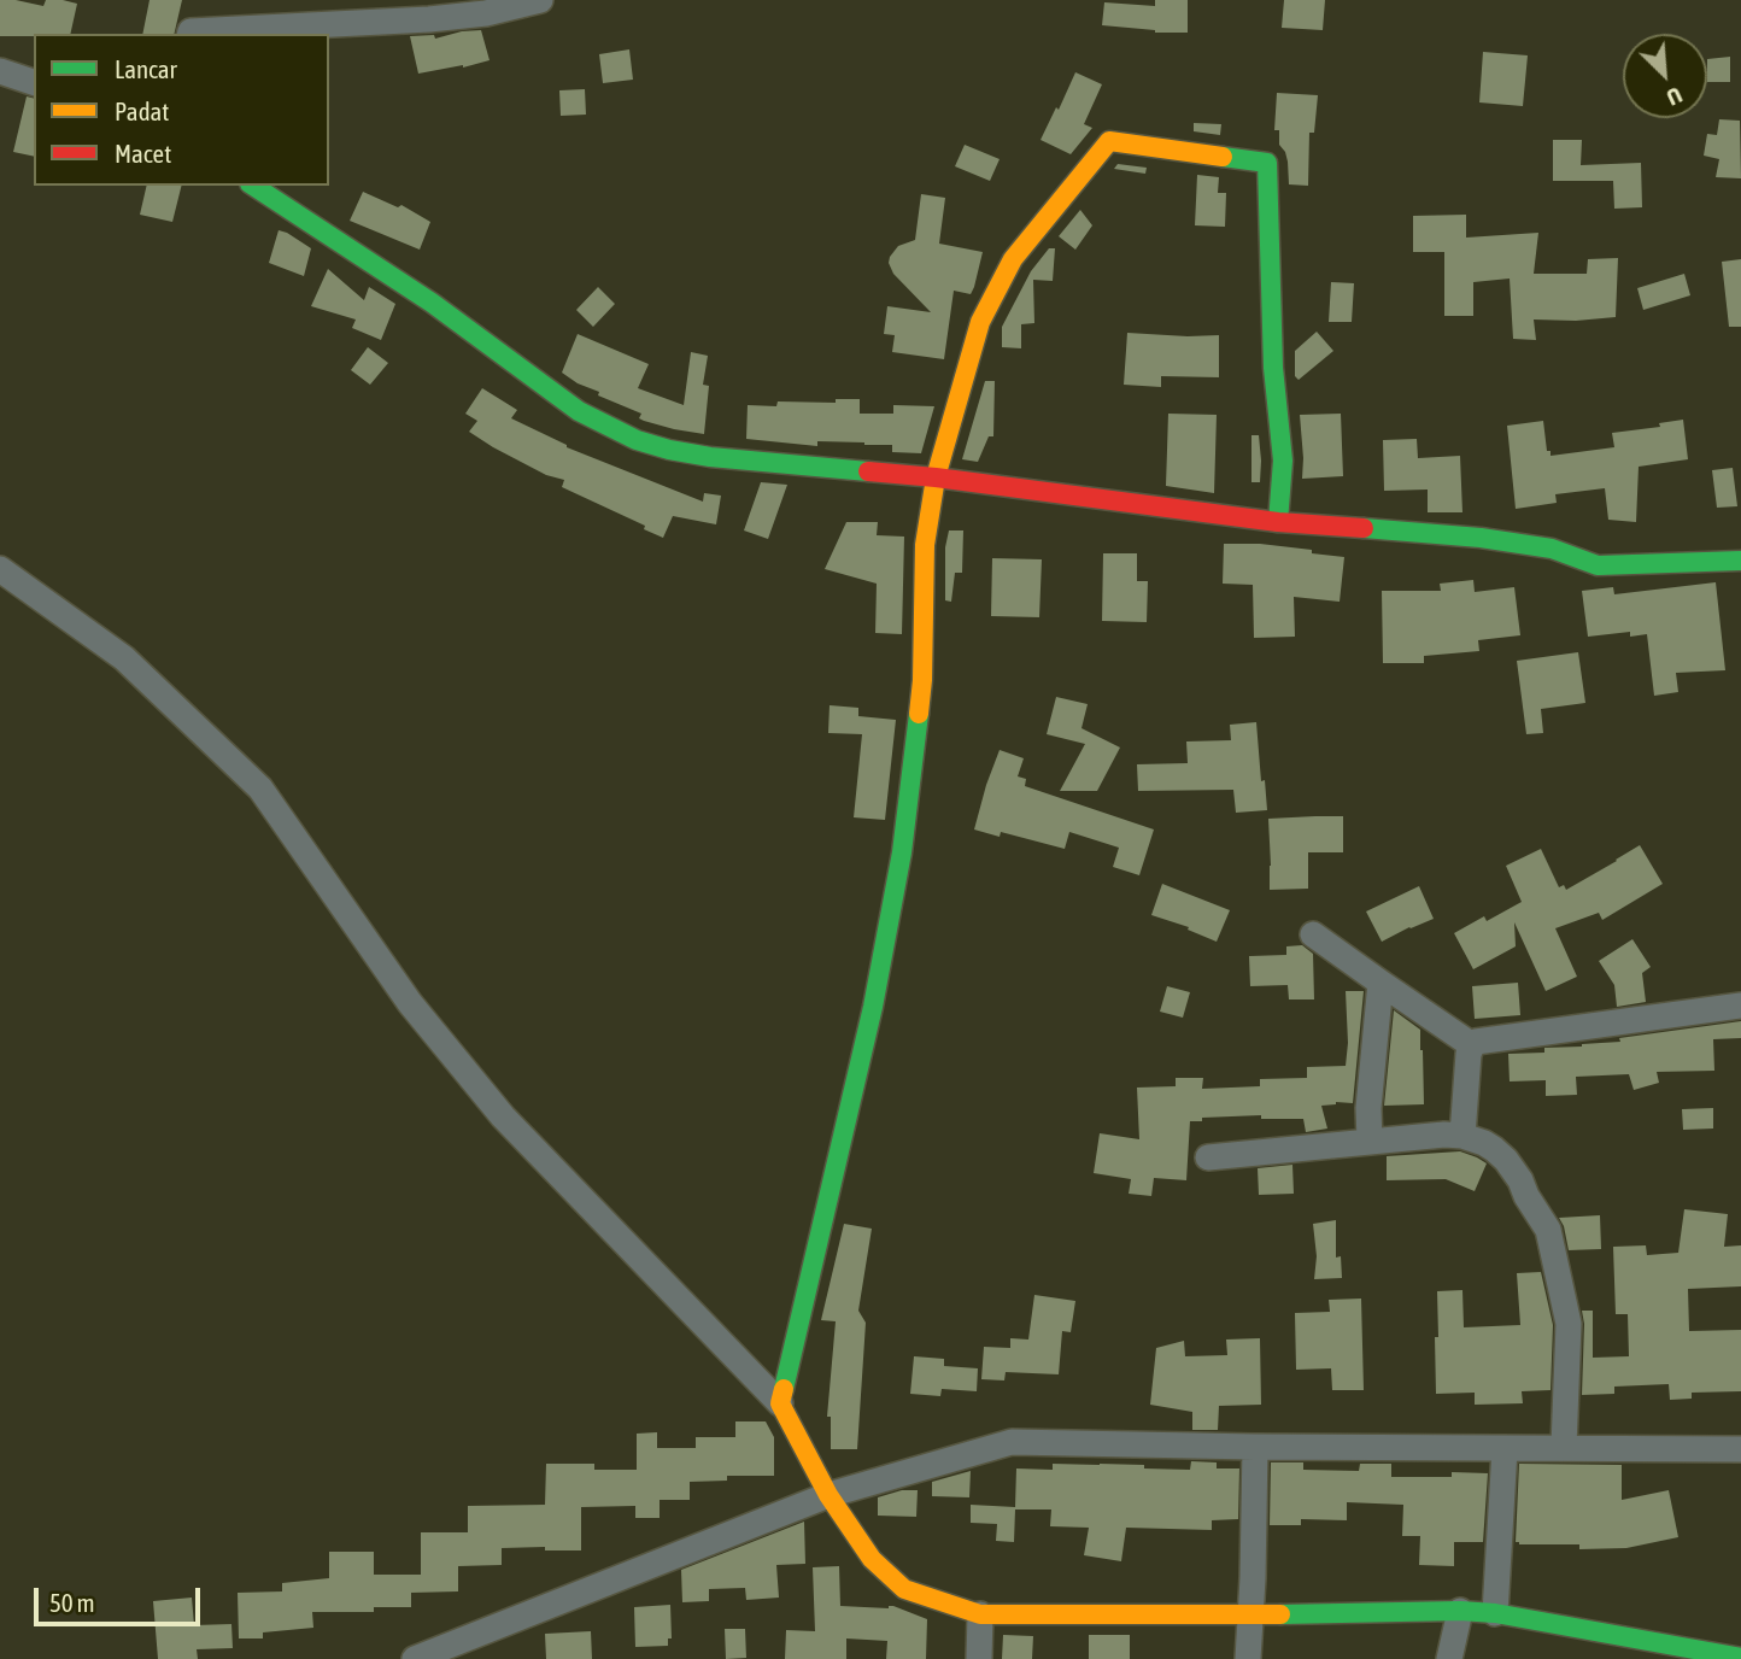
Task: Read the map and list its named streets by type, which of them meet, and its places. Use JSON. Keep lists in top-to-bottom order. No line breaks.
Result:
{"legend":["Lancar","Padat","Macet"],"scale_bar":"50 m","north":"bottom right"}
